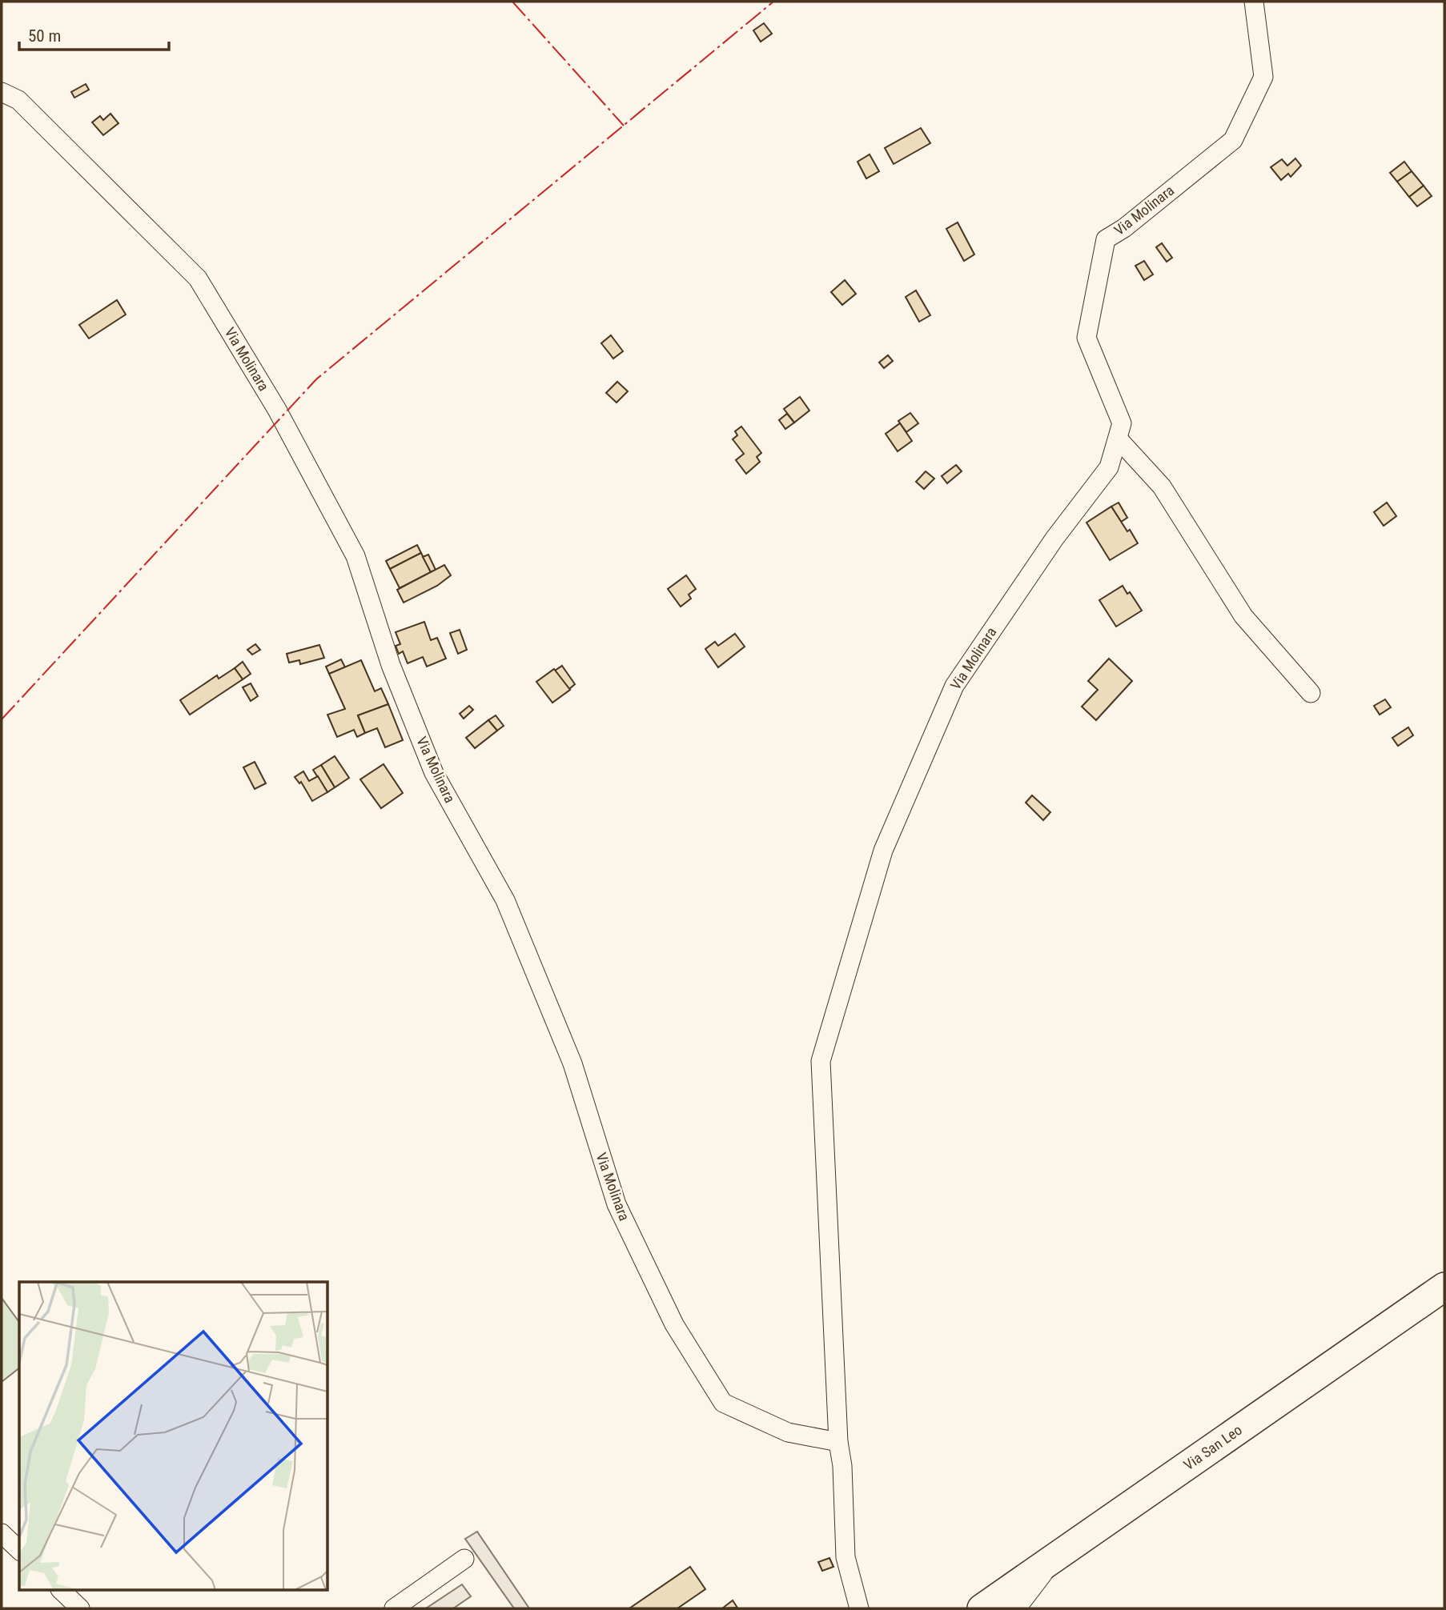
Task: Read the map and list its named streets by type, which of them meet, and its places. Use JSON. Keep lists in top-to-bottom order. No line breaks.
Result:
{"streets":{"main road":["Via San Leo"],"street":["Via Molinara"]},"scale_bar":"50 m"}
